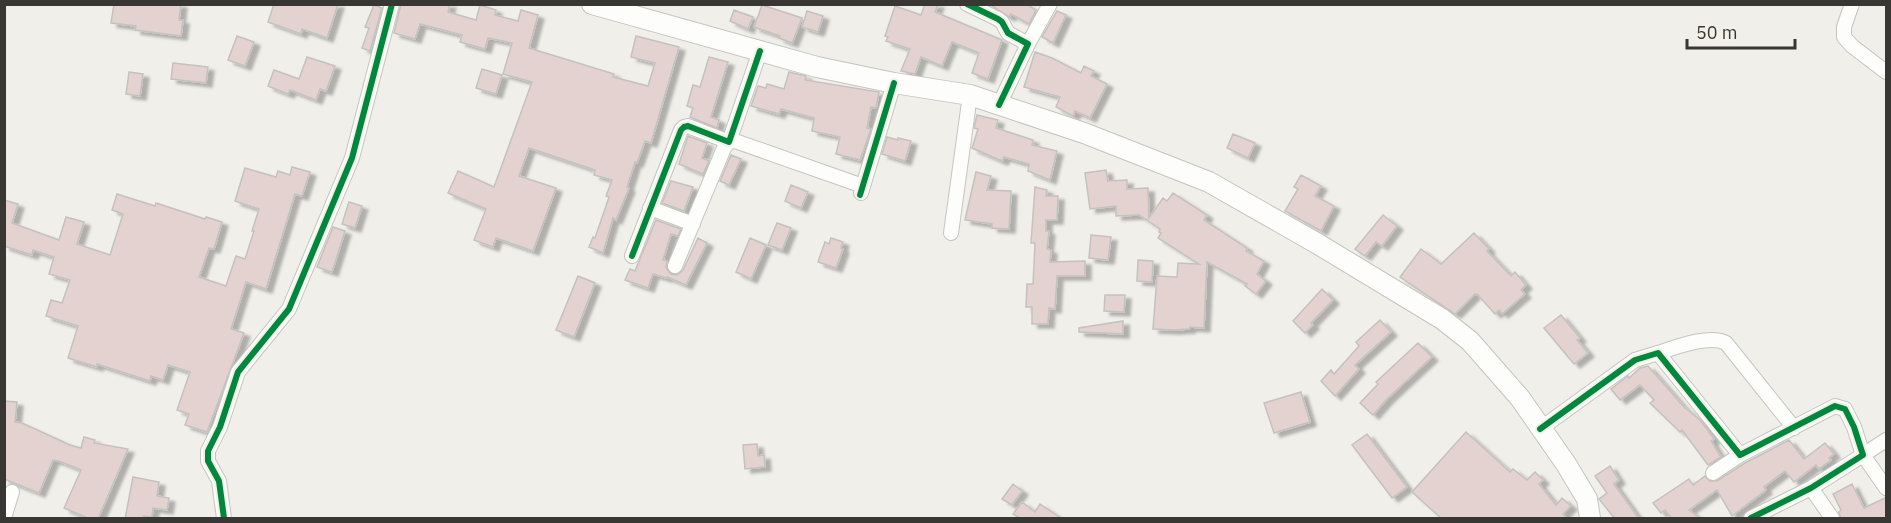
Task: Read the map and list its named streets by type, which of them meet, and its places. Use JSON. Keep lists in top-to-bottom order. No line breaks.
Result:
{"scale_bar":"50 m"}
